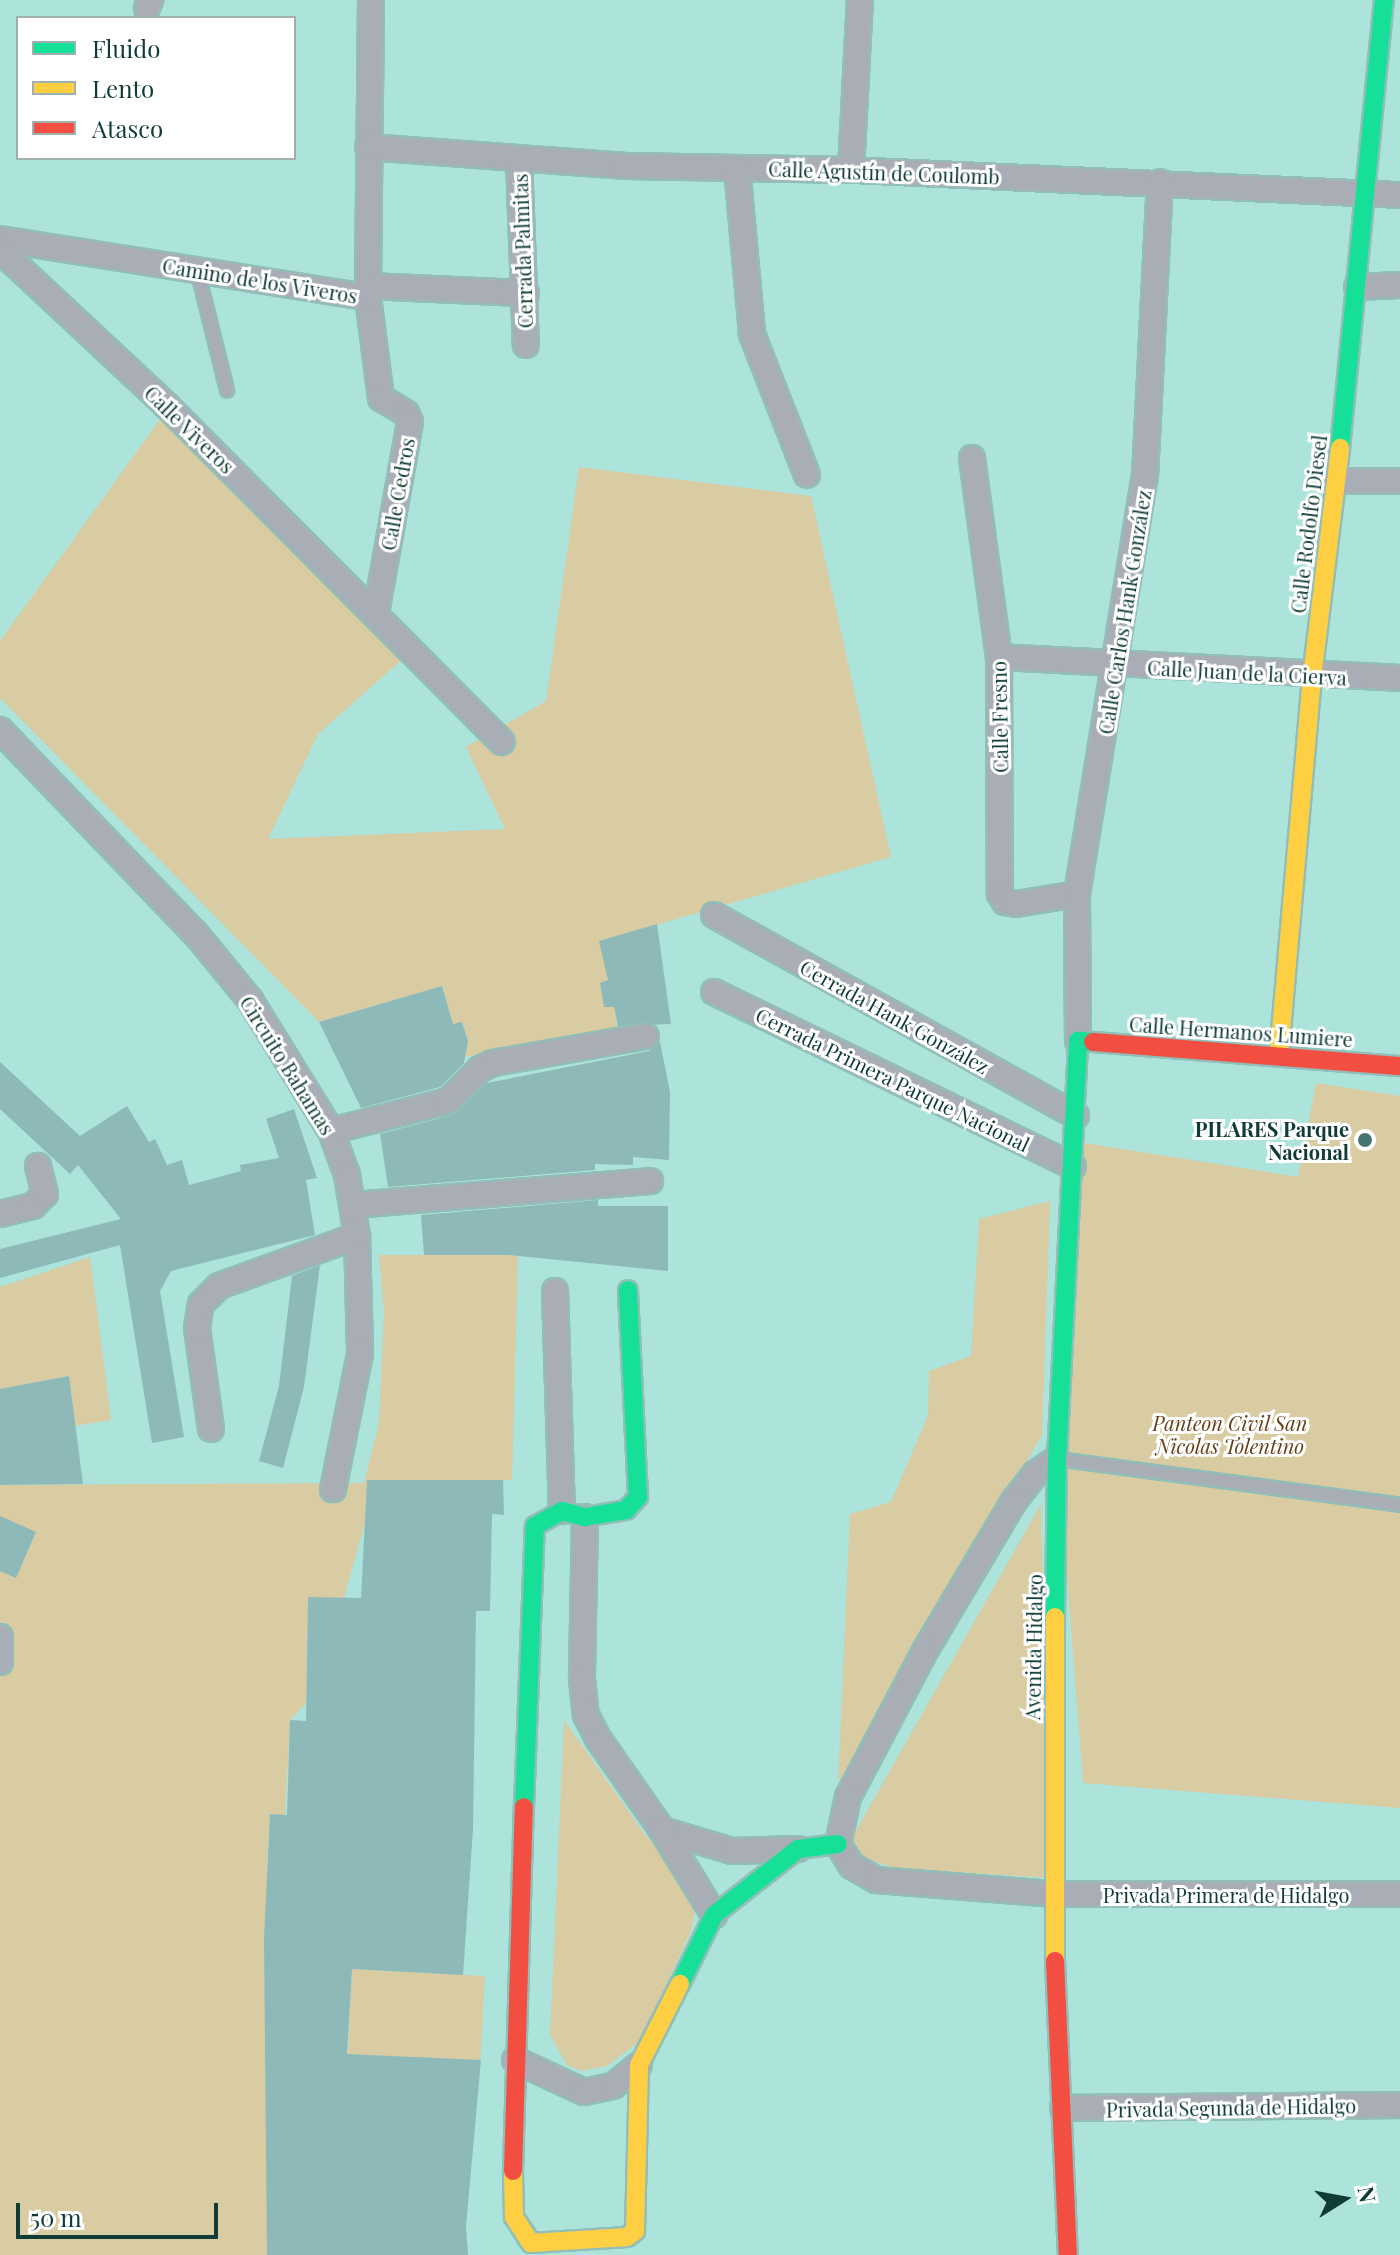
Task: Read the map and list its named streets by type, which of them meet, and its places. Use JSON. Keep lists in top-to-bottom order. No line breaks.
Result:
{"streets":{"street":["Calle Agustín de Coulomb","Cerrada Palmitas","Camino de los Viveros","Calle Viveros","Calle Cedros","Calle Rodolfo Diesel","Calle Carlos Hank González","Calle Juan de la Cierva","Calle Fresno","Cerrada Hank González","Calle Hermanos Lumiere","Circuito Bahamas","Cerrada Primera Parque Nacional","Avenida Hidalgo","Privada Primera de Hidalgo","Privada Segunda de Hidalgo"]},"crossings":[["Calle Agustín de Coulomb","Cerrada Palmitas"],["Calle Agustín de Coulomb","Camino de los Viveros"],["Calle Agustín de Coulomb","Calle Rodolfo Diesel"],["Calle Agustín de Coulomb","Calle Carlos Hank González"],["Camino de los Viveros","Calle Cedros"],["Calle Viveros","Calle Cedros"],["Calle Rodolfo Diesel","Calle Juan de la Cierva"],["Calle Rodolfo Diesel","Calle Hermanos Lumiere"],["Calle Carlos Hank González","Calle Juan de la Cierva"],["Calle Carlos Hank González","Calle Fresno"],["Calle Carlos Hank González","Calle Hermanos Lumiere"],["Calle Carlos Hank González","Avenida Hidalgo"],["Calle Juan de la Cierva","Calle Fresno"],["Cerrada Hank González","Avenida Hidalgo"],["Calle Hermanos Lumiere","Avenida Hidalgo"],["Cerrada Primera Parque Nacional","Avenida Hidalgo"],["Avenida Hidalgo","Privada Primera de Hidalgo"],["Avenida Hidalgo","Privada Segunda de Hidalgo"]],"parks":["Panteon Civil San Nicolas Tolentino"],"places":["PILARES Parque Nacional"],"legend":["Fluido","Lento","Atasco"],"scale_bar":"50 m","north":"right"}
